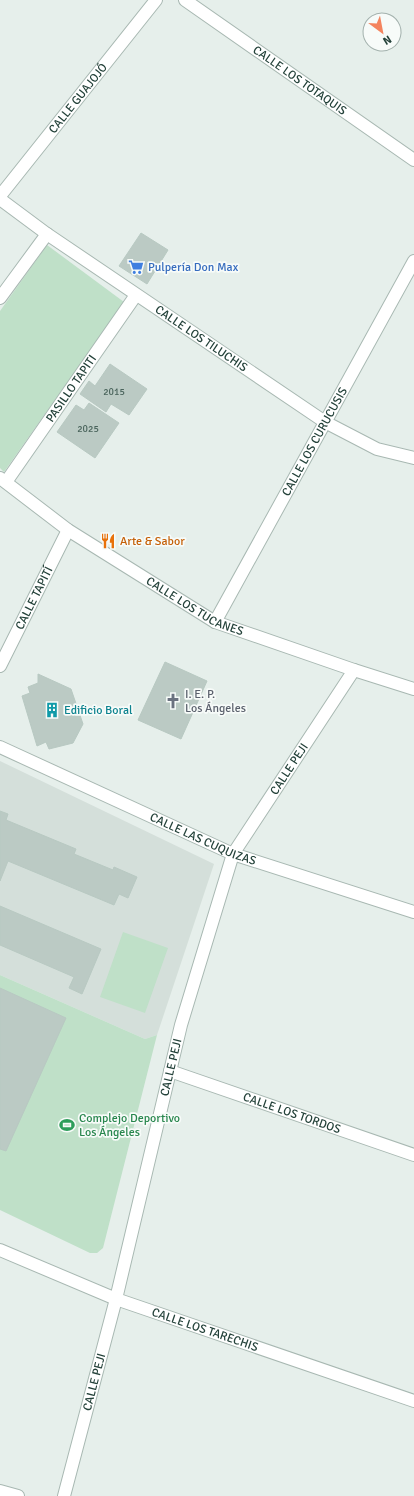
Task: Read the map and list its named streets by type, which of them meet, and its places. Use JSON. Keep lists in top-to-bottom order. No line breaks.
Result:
{"streets":{"street":["CALLE LOS TOTAQUIS","CALLE GUAJOJÓ","CALLE LOS TILUCHIS","PASILLO TAPITI","CALLE LOS CURUCUSIS","CALLE TAPITÍ","CALLE LOS TUCANES","CALLE PEJI","CALLE LAS CUQUIZAS","CALLE LOS TORDOS","CALLE LOS TARECHIS"]},"crossings":[["CALLE GUAJOJÓ","CALLE LOS TILUCHIS"],["CALLE LOS TILUCHIS","PASILLO TAPITI"],["CALLE LOS TILUCHIS","CALLE LOS CURUCUSIS"],["PASILLO TAPITI","CALLE LOS TUCANES"],["CALLE LOS CURUCUSIS","CALLE LOS TUCANES"],["CALLE TAPITÍ","CALLE LOS TUCANES"],["CALLE LOS TUCANES","CALLE PEJI"],["CALLE PEJI","CALLE LAS CUQUIZAS"],["CALLE PEJI","CALLE LOS TORDOS"],["CALLE PEJI","CALLE LOS TARECHIS"]],"places":{"supermarket":["Pulpería Don Max"],"restaurant":["Arte & Sabor"],"church":["I. E. P. Los Ángeles"],"building":["Edificio Boral"],"sports":["Complejo Deportivo Los Ángeles"]},"house_numbers":["2015","2025"],"north":"bottom right"}
